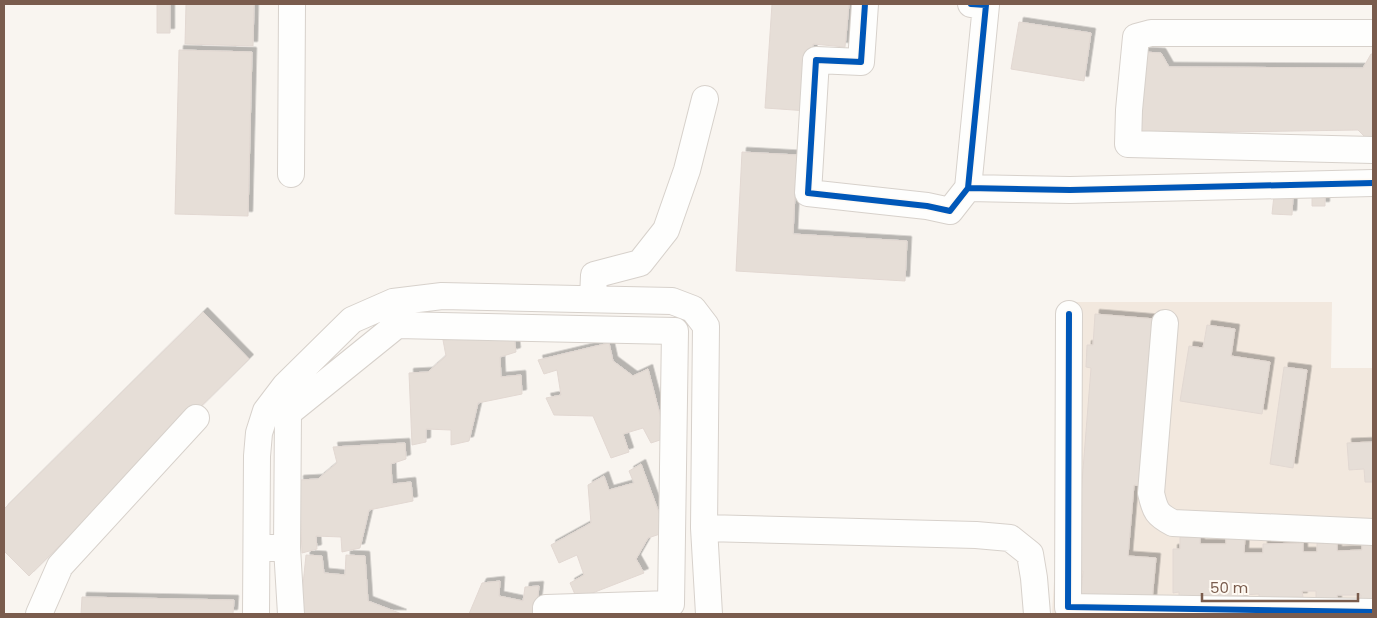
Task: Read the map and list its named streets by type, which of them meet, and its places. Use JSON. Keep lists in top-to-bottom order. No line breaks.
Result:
{"scale_bar":"50 m"}
